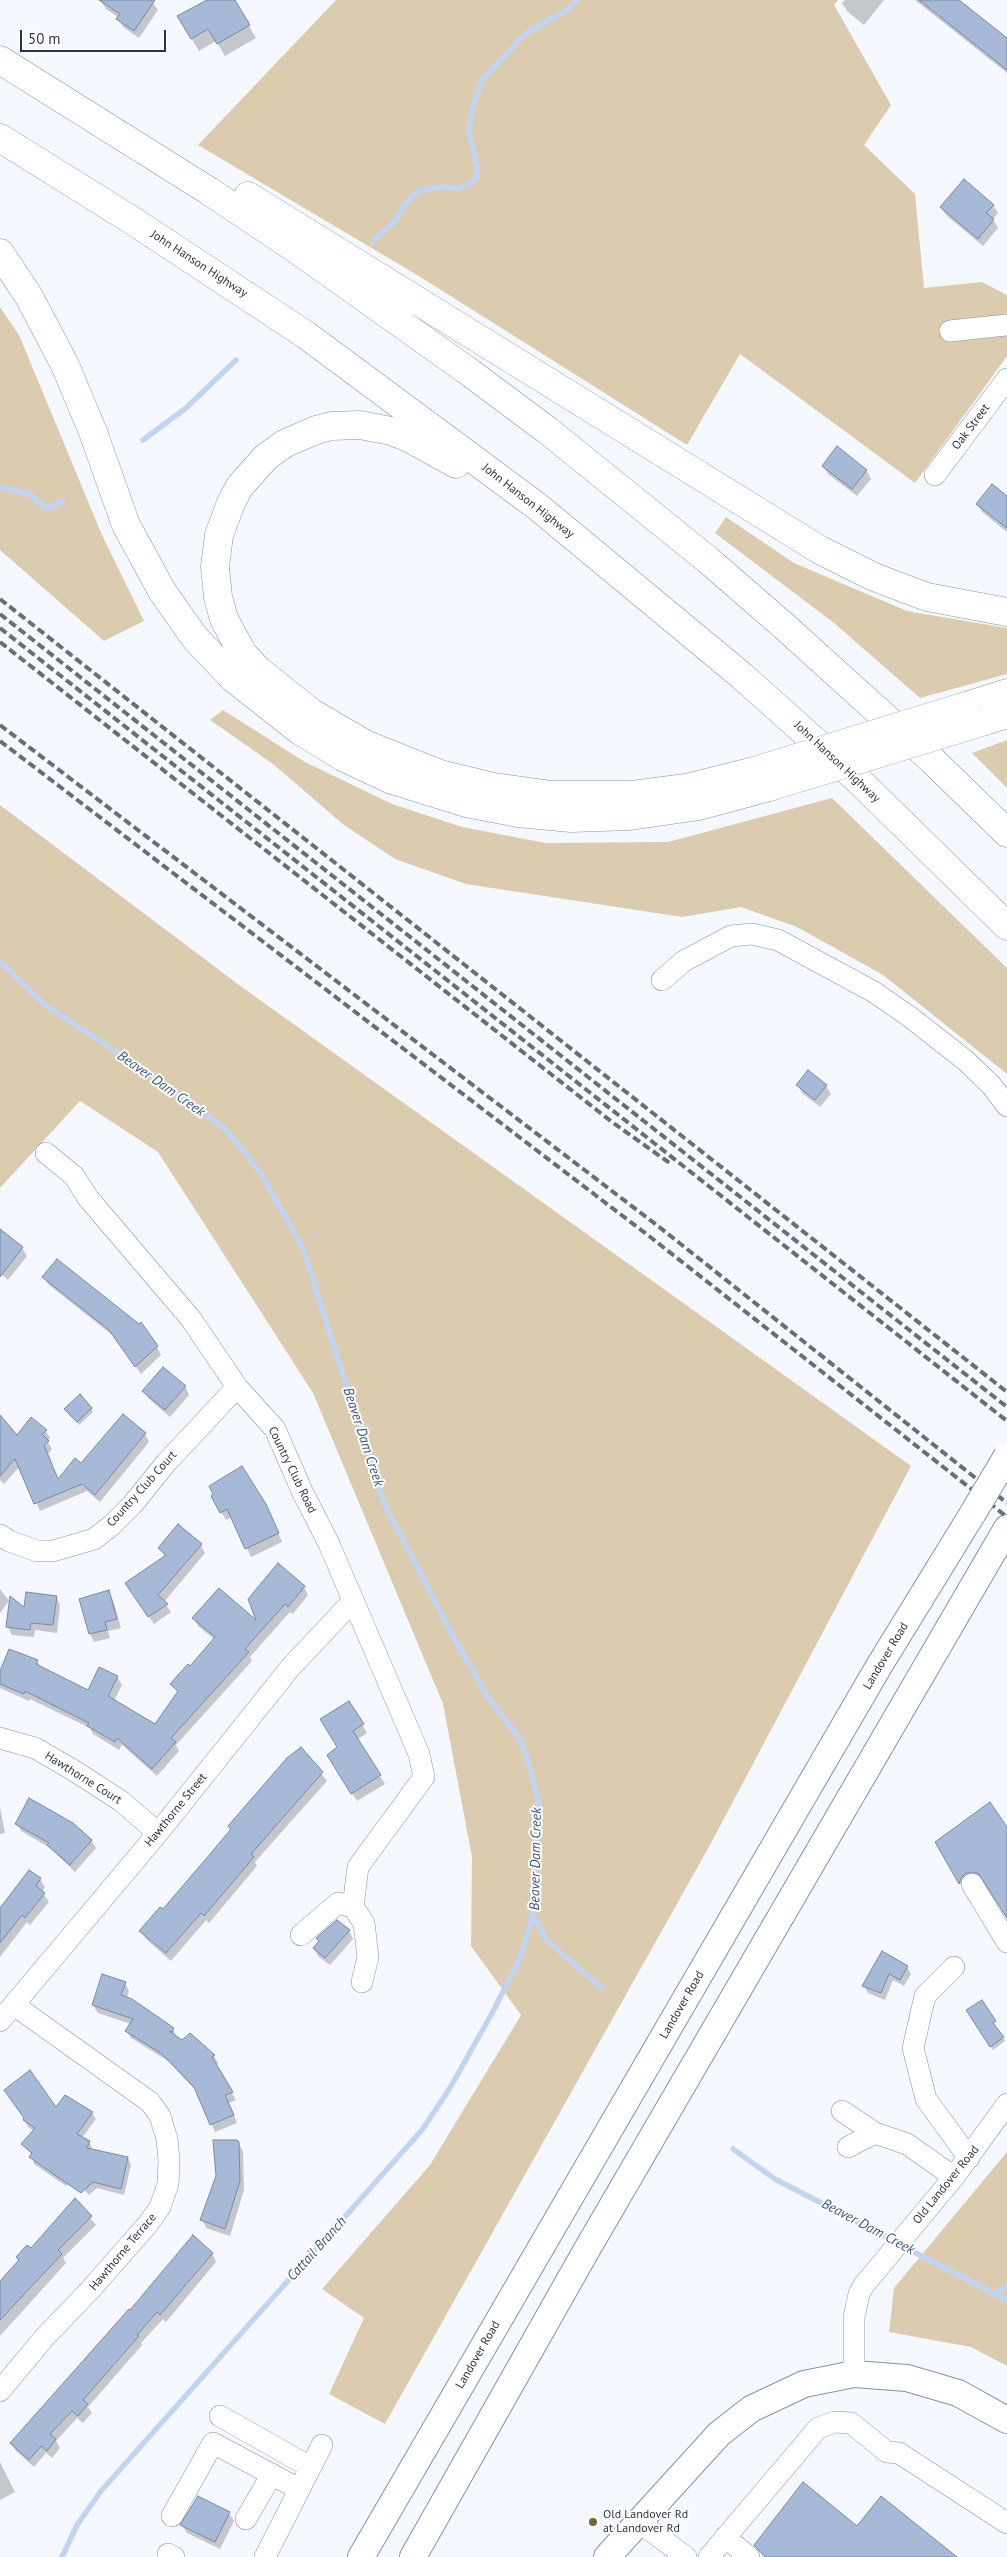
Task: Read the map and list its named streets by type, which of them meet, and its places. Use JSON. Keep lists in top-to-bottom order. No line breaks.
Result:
{"streets":{"highway":["John Hanson Highway"],"main road":["Landover Road"],"street":["Oak Street","Country Club Road","Country Club Court","Hawthorne Court","Hawthorne Street","Old Landover Road","Hawthorne Terrace"]},"crossings":[["Country Club Road","Country Club Court"],["Country Club Road","Hawthorne Street"],["Hawthorne Court","Hawthorne Street"],["Hawthorne Street","Hawthorne Terrace"]],"water":["Beaver Dam Creek","Cattail Branch"],"places":["Old Landover Rd at Landover Rd"],"scale_bar":"50 m"}
